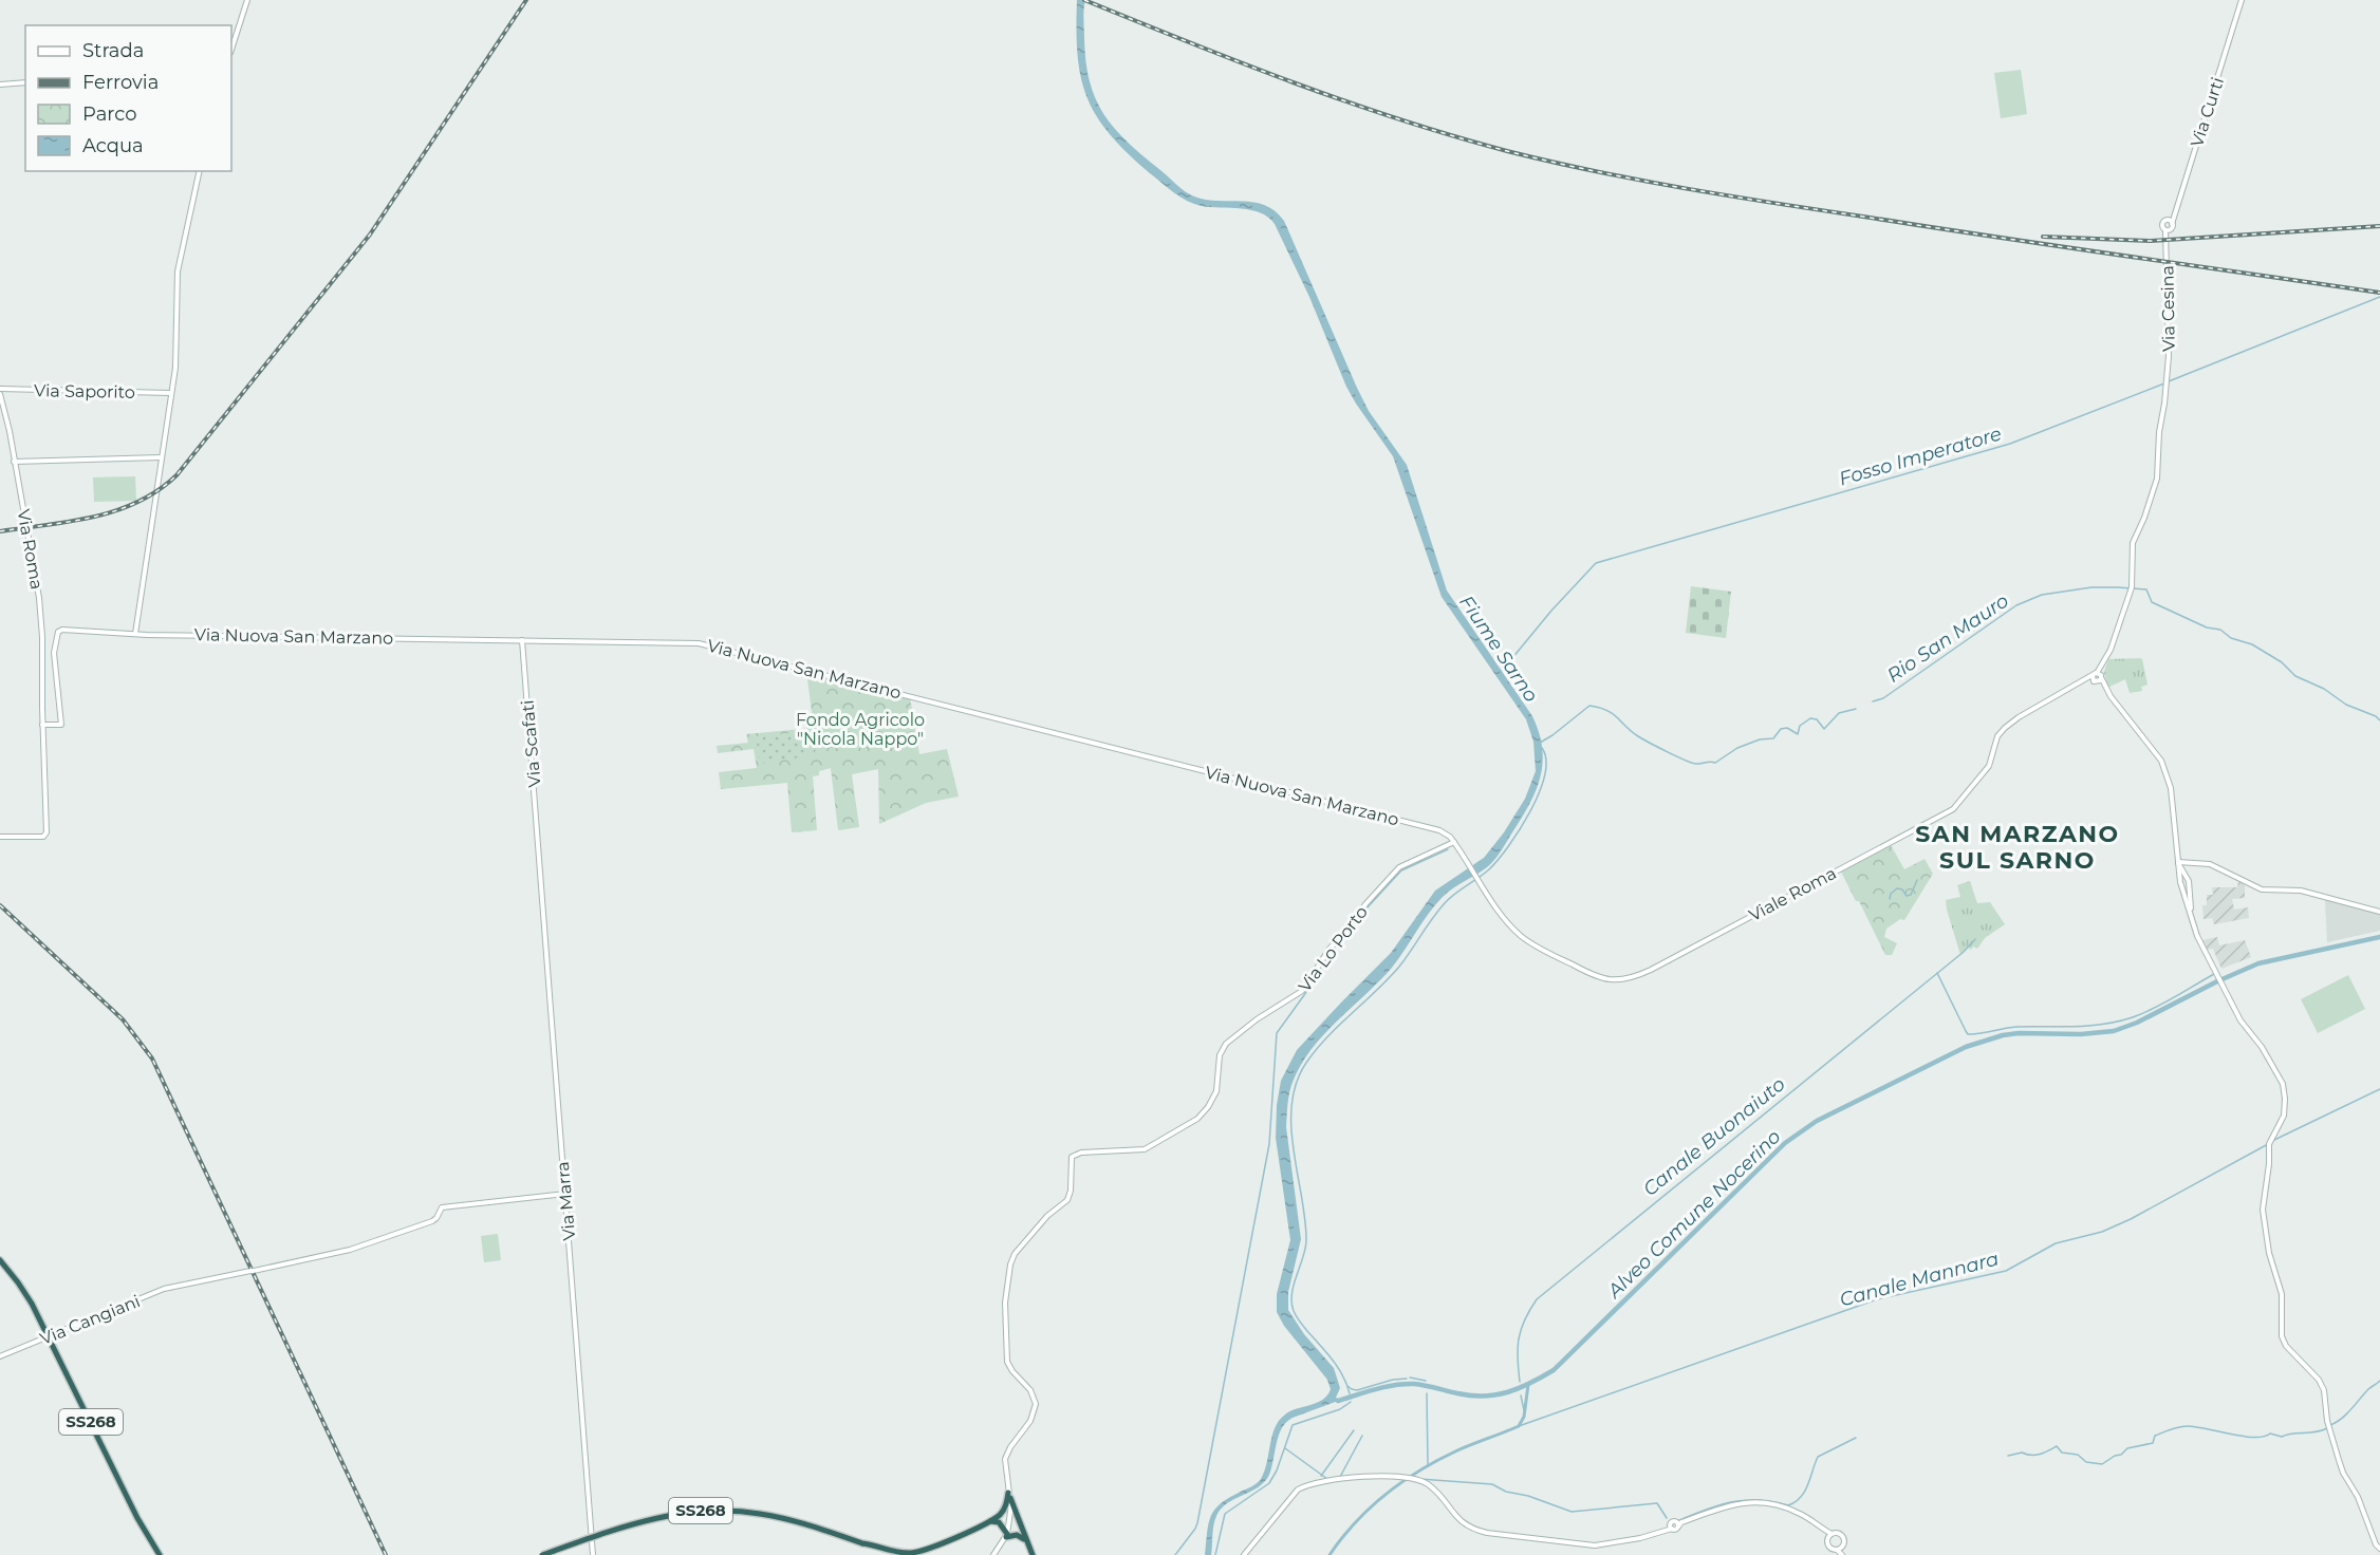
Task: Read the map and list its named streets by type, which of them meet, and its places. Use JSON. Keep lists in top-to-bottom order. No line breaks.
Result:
{"streets":{"highway":["SS268"],"street":["Via Curti","Via Cesina","Via Saporito","Via Roma","Via Nuova San Marzano","Via Scafati","Viale Roma","Via Lo Porto","Via Marra","Via Cangiani"]},"crossings":[["Via Curti","Via Cesina"],["Via Cesina","Viale Roma"],["Via Saporito","Via Roma"],["Via Roma","Via Nuova San Marzano"],["Via Nuova San Marzano","Via Scafati"],["Via Nuova San Marzano","Viale Roma"],["Via Nuova San Marzano","Via Lo Porto"],["Via Scafati","Via Marra"],["Viale Roma","Via Lo Porto"],["Via Marra","Via Cangiani"]],"districts":["SAN MARZANO SUL SARNO"],"water":["Fosso Imperatore","Rio San Mauro","Fiume Sarno","Canale Buonaiuto","Alveo Comune Nocerino","Canale Mannara"],"parks":["Fondo Agricolo \"Nicola Nappo\""],"legend":["Strada","Ferrovia","Parco","Acqua"]}
